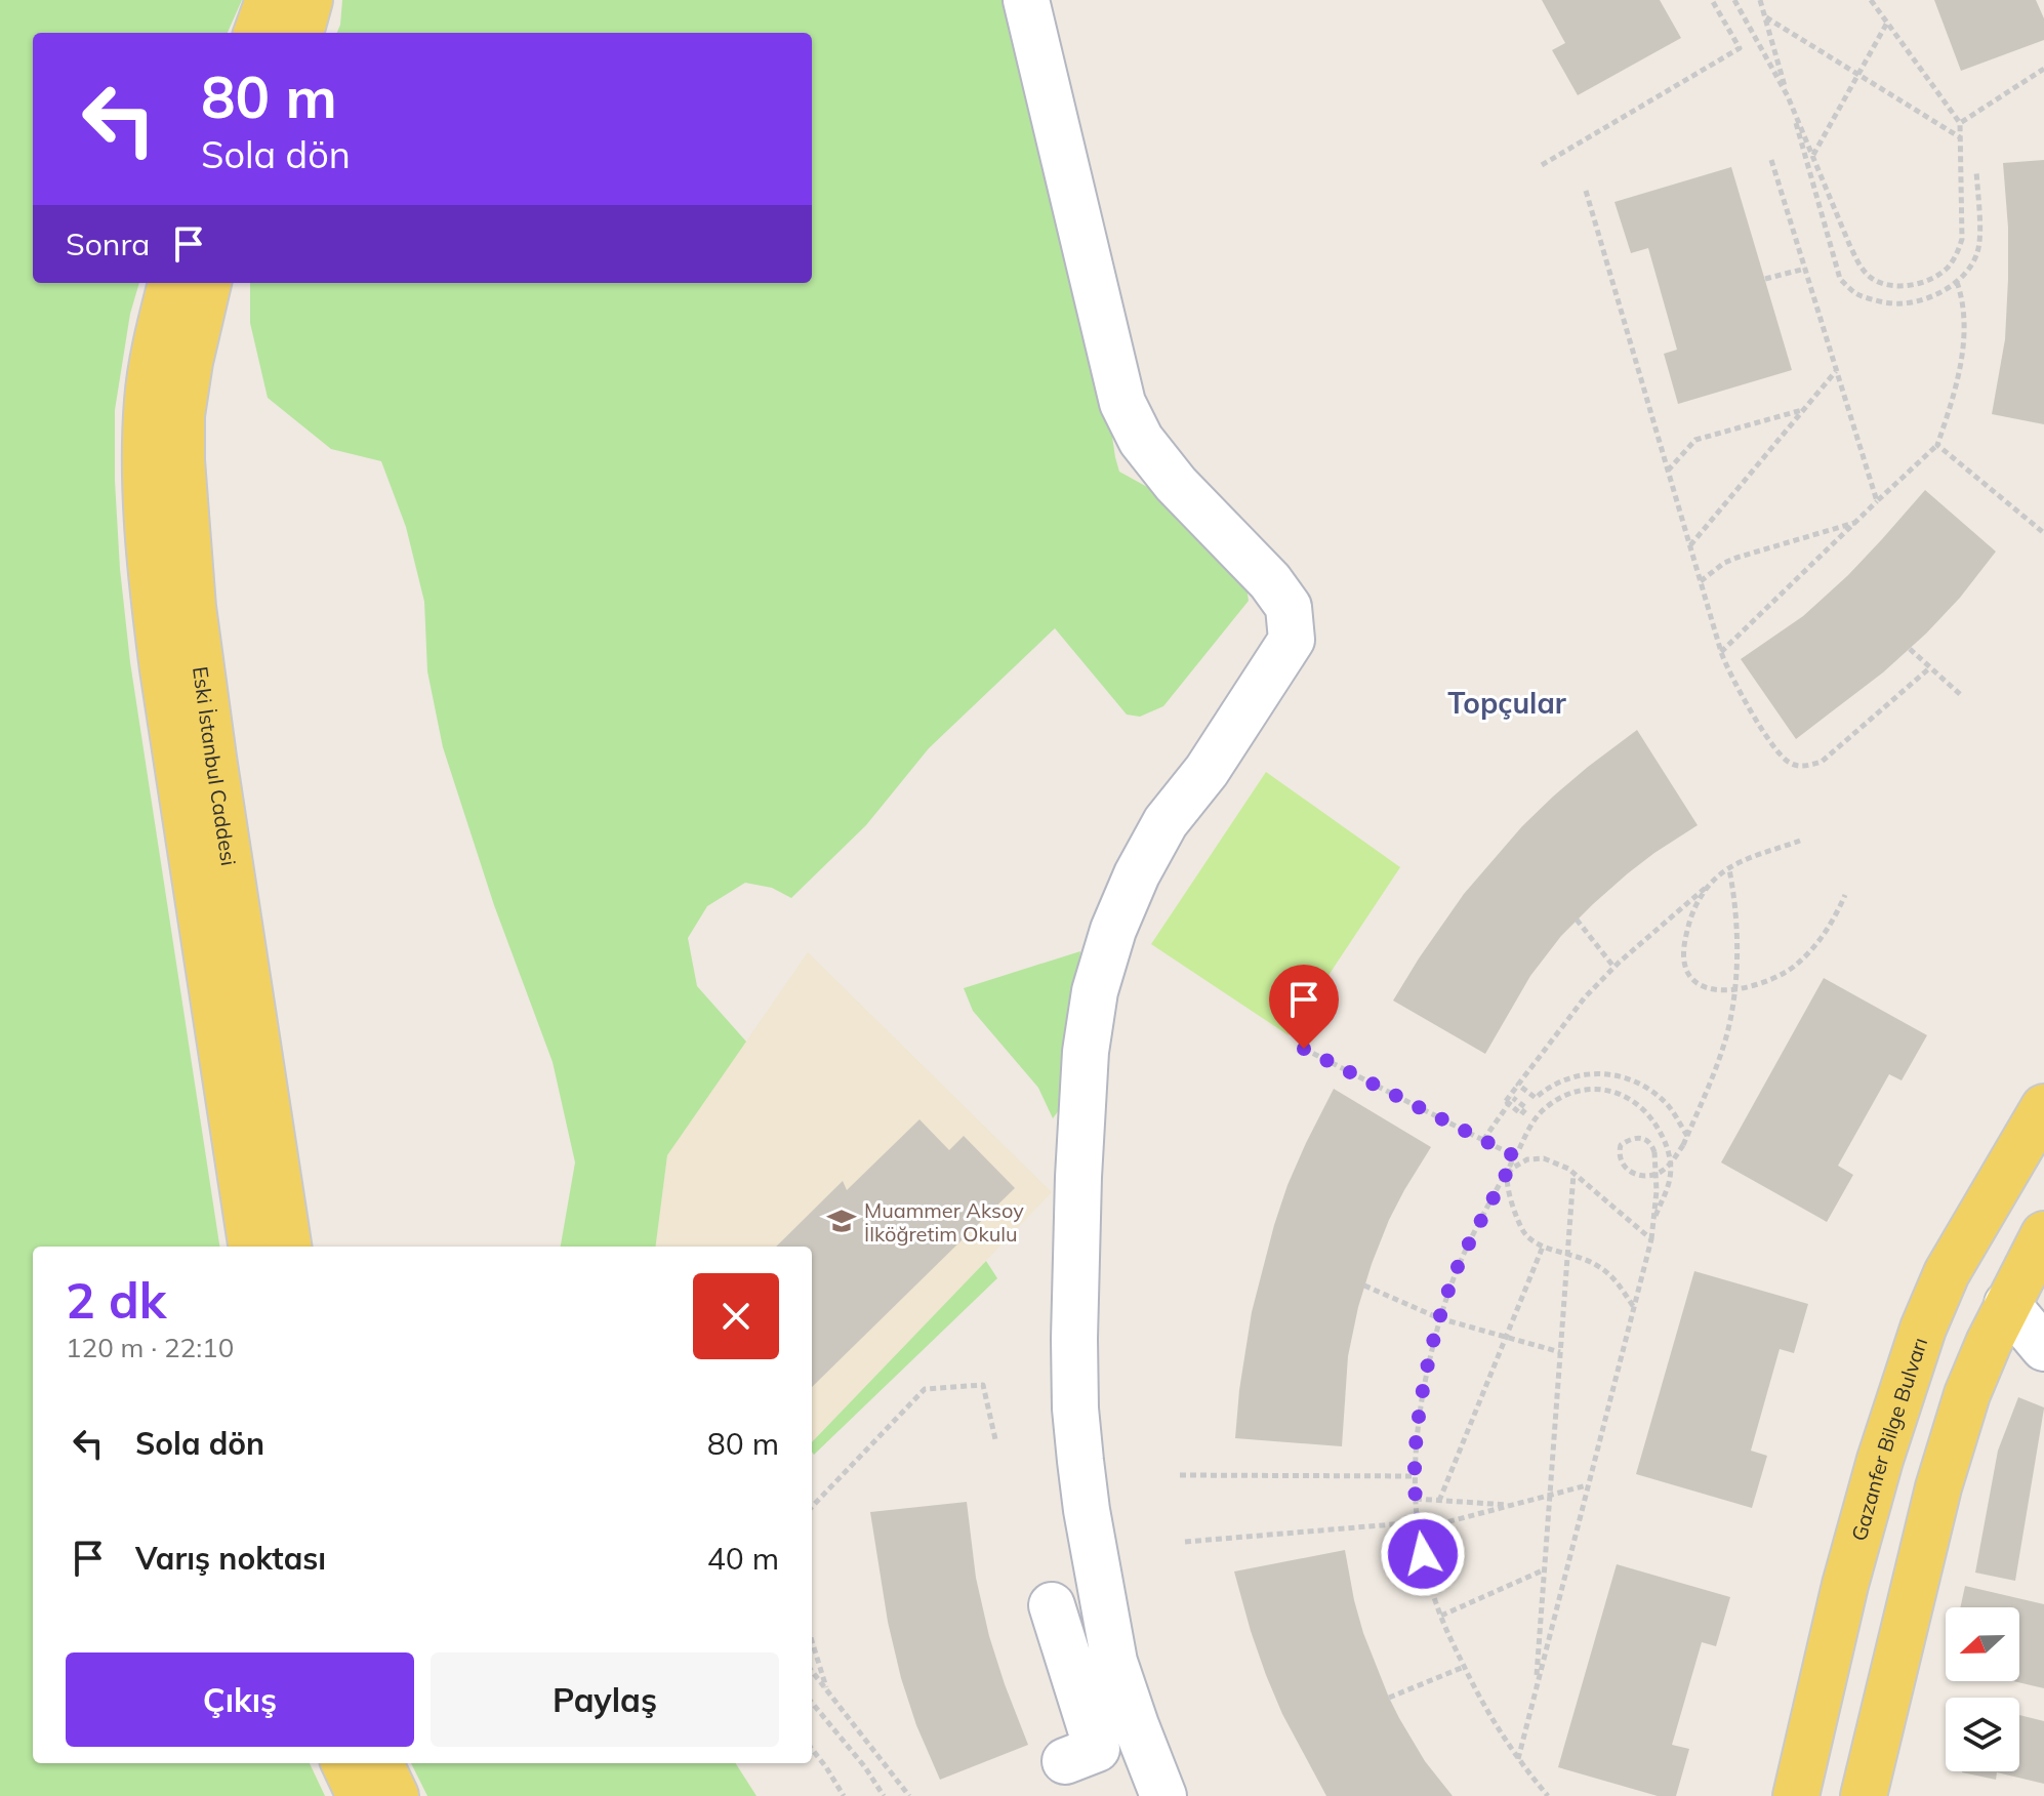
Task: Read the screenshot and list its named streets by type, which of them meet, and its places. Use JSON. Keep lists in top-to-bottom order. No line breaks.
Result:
{"streets":{"main road":["Eski İstanbul Caddesi","Gazanfer Bilge Bulvarı"]},"districts":["Topçular"],"places":{"school or university":["Muammer Aksoy İlköğretim Okulu"]},"north":"left","page":{"turn":["80 m","Sola dön"],"then":"Sonra","heading":["2 dk","120 m · 22:10"],"list":[{"name":"Sola dön","value":"80 m"},{"name":"Varış noktası","value":"40 m"}],"buttons":["Çıkış","Paylaş"]}}
